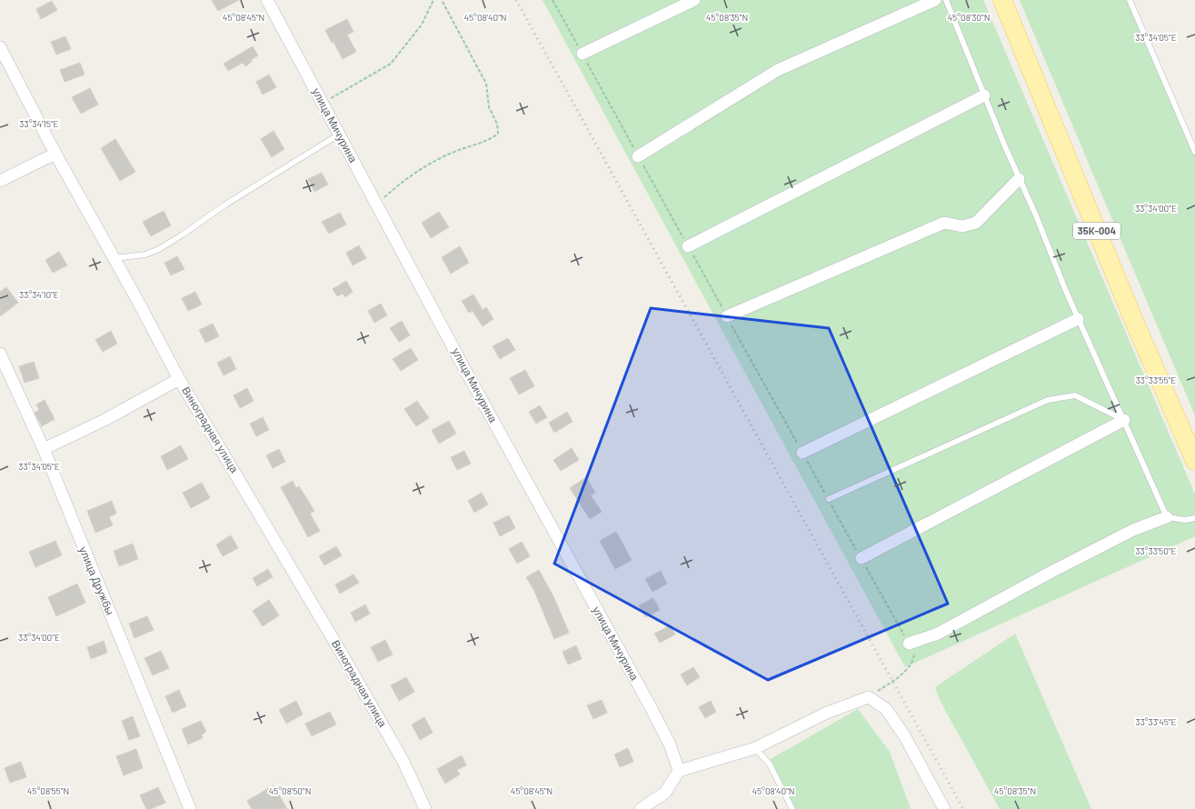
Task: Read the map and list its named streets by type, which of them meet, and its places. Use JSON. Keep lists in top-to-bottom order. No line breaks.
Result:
{"streets":{"main road":["35К-004"],"street":["улица Мичурина","Виноградная улица","улица Дружбы"]},"coordinates":["45°08'45\"N","45°08'40\"N","45°08'35\"N","45°08'30\"N","33°34'05\"E","33°34'15\"E","33°34'00\"E","33°34'10\"E","33°33'55\"E","33°33'50\"E","33°33'45\"E","45°08'55\"N","45°08'50\"N"]}
